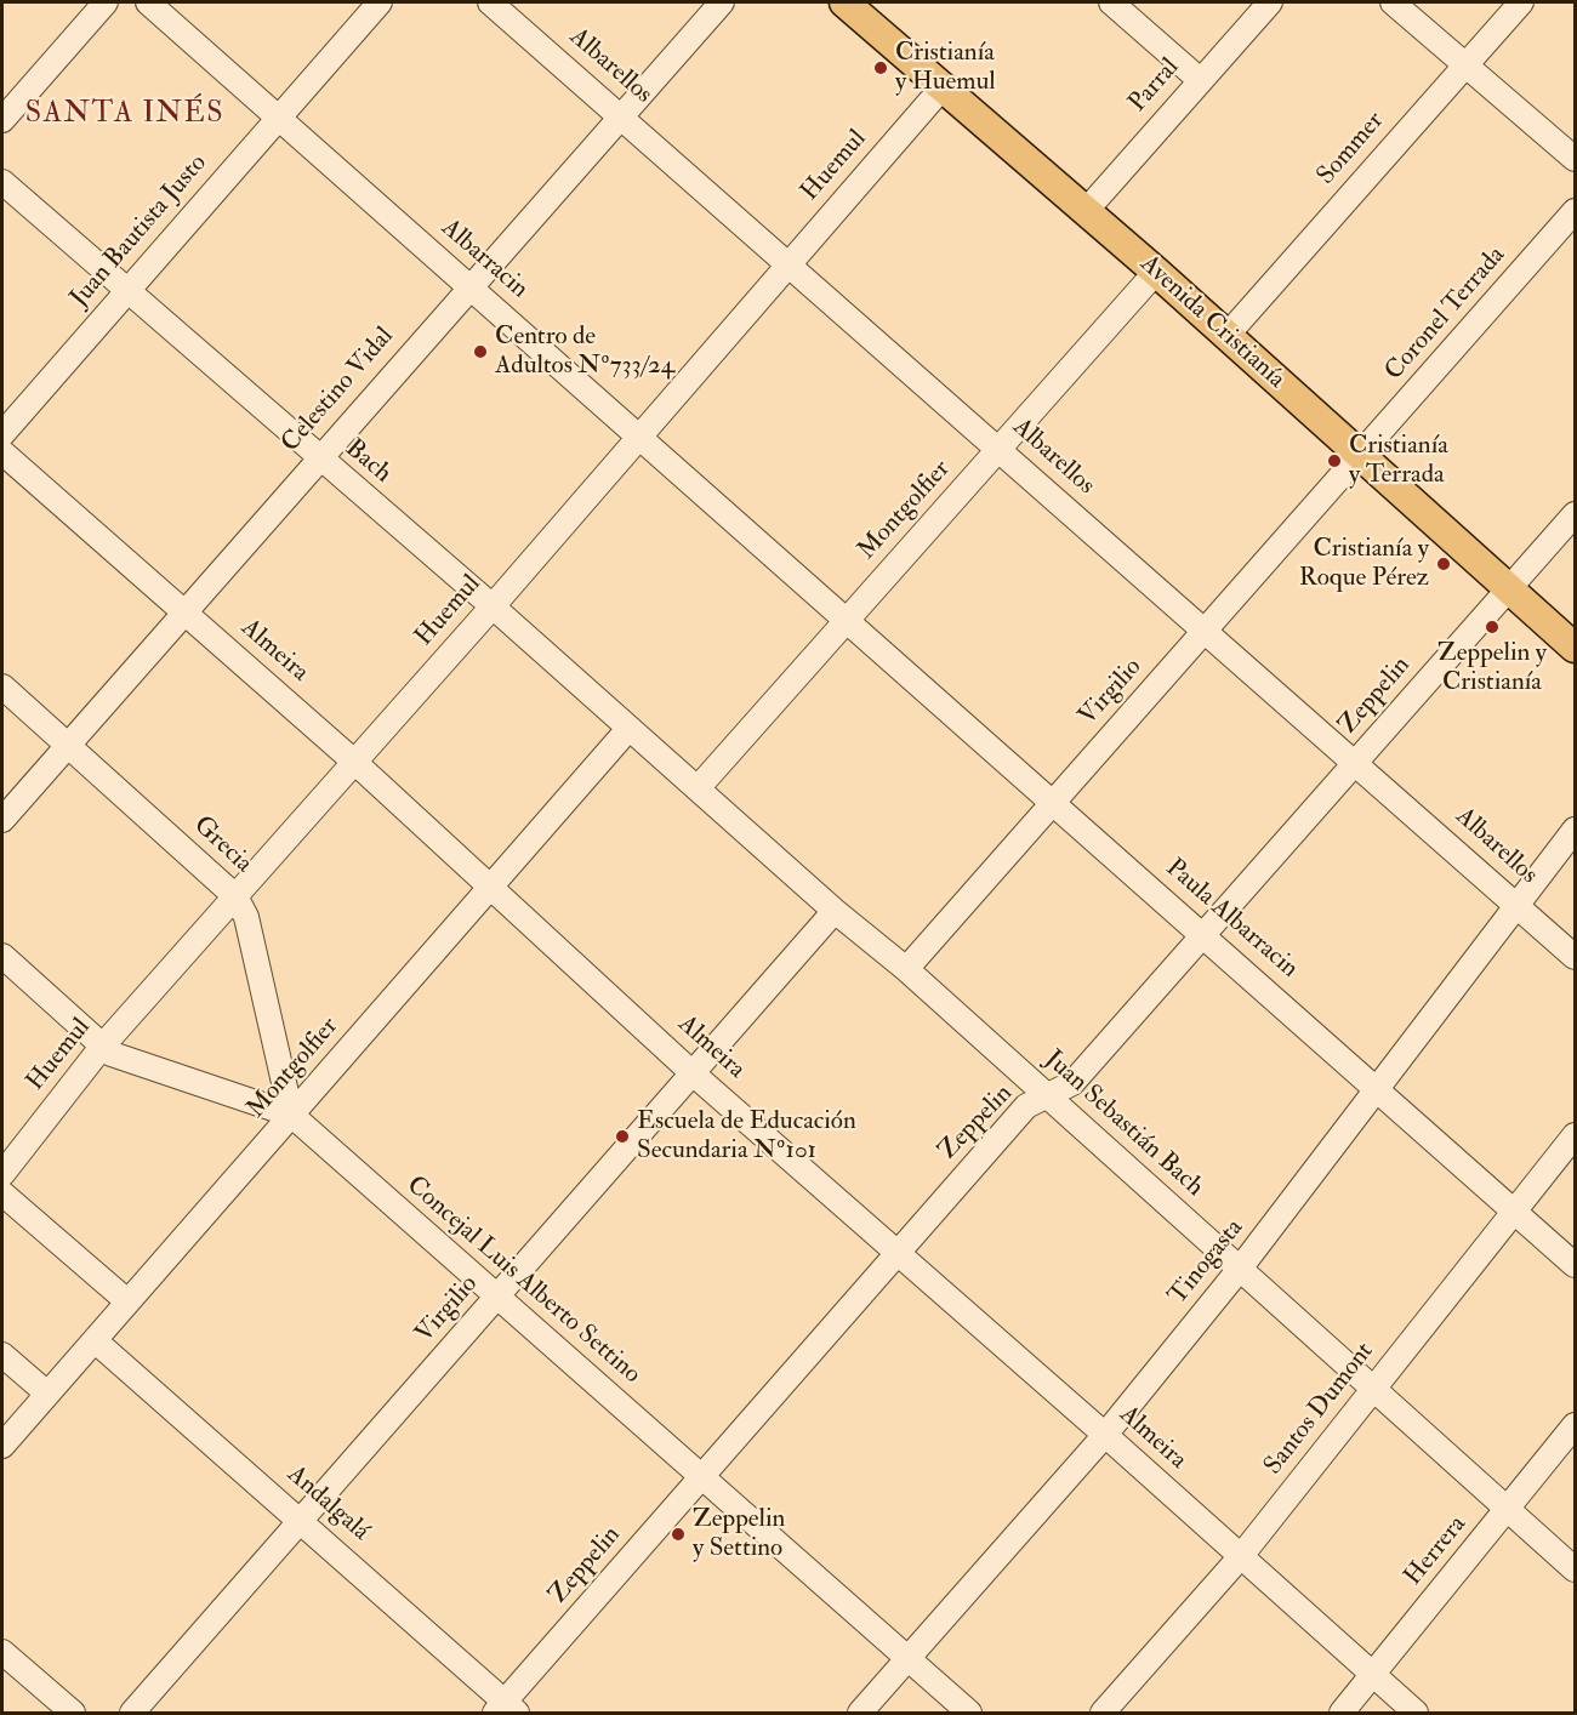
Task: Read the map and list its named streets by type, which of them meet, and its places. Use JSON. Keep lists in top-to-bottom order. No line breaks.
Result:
{"streets":{"main road":["Avenida Cristianía"],"street":["Albarellos","Parral","Sommer","Huemul","Juan Bautista Justo","Albarracin","Coronel Terrada","Celestino Vidal","Bach","Montgolfier","Almeira","Virgilio","Zeppelin","Grecia","Paula Albarracin","Juan Sebastián Bach","Tinogasta","Concejal Luis Alberto Settino","Santos Dumont","Andalgalá","Herrera"]},"crossings":[["Albarellos","Huemul"],["Albarellos","Celestino Vidal"],["Albarellos","Montgolfier"],["Albarellos","Virgilio"],["Albarellos","Zeppelin"],["Albarellos","Tinogasta"],["Parral","Avenida Cristianía"],["Sommer","Avenida Cristianía"],["Huemul","Albarracin"],["Huemul","Avenida Cristianía"],["Huemul","Bach"],["Huemul","Almeira"],["Huemul","Grecia"],["Huemul","Concejal Luis Alberto Settino"],["Juan Bautista Justo","Albarracin"],["Juan Bautista Justo","Bach"],["Albarracin","Celestino Vidal"],["Albarracin","Montgolfier"],["Albarracin","Paula Albarracin"],["Coronel Terrada","Avenida Cristianía"],["Coronel Terrada","Virgilio"],["Avenida Cristianía","Montgolfier"],["Avenida Cristianía","Virgilio"],["Avenida Cristianía","Zeppelin"],["Celestino Vidal","Bach"],["Celestino Vidal","Almeira"],["Celestino Vidal","Grecia"],["Bach","Montgolfier"],["Bach","Juan Sebastián Bach"],["Montgolfier","Almeira"],["Montgolfier","Grecia"],["Montgolfier","Paula Albarracin"],["Montgolfier","Juan Sebastián Bach"],["Montgolfier","Concejal Luis Alberto Settino"],["Montgolfier","Andalgalá"],["Almeira","Virgilio"],["Almeira","Zeppelin"],["Almeira","Tinogasta"],["Almeira","Santos Dumont"],["Almeira","Herrera"],["Virgilio","Paula Albarracin"],["Virgilio","Juan Sebastián Bach"],["Virgilio","Concejal Luis Alberto Settino"],["Virgilio","Andalgalá"],["Zeppelin","Paula Albarracin"],["Zeppelin","Juan Sebastián Bach"],["Zeppelin","Concejal Luis Alberto Settino"],["Zeppelin","Andalgalá"],["Grecia","Concejal Luis Alberto Settino"],["Paula Albarracin","Tinogasta"],["Paula Albarracin","Santos Dumont"],["Juan Sebastián Bach","Tinogasta"],["Juan Sebastián Bach","Santos Dumont"],["Juan Sebastián Bach","Herrera"],["Tinogasta","Concejal Luis Alberto Settino"]],"districts":["SANTA INÉS"],"places":["Cristianía y Huemul","Centro de Adultos Nº733/24","Cristianía y Terrada","Cristianía y Roque Pérez","Zeppelin y Cristianía","Escuela de Educación Secundaria Nº101","Zeppelin y Settino"]}
